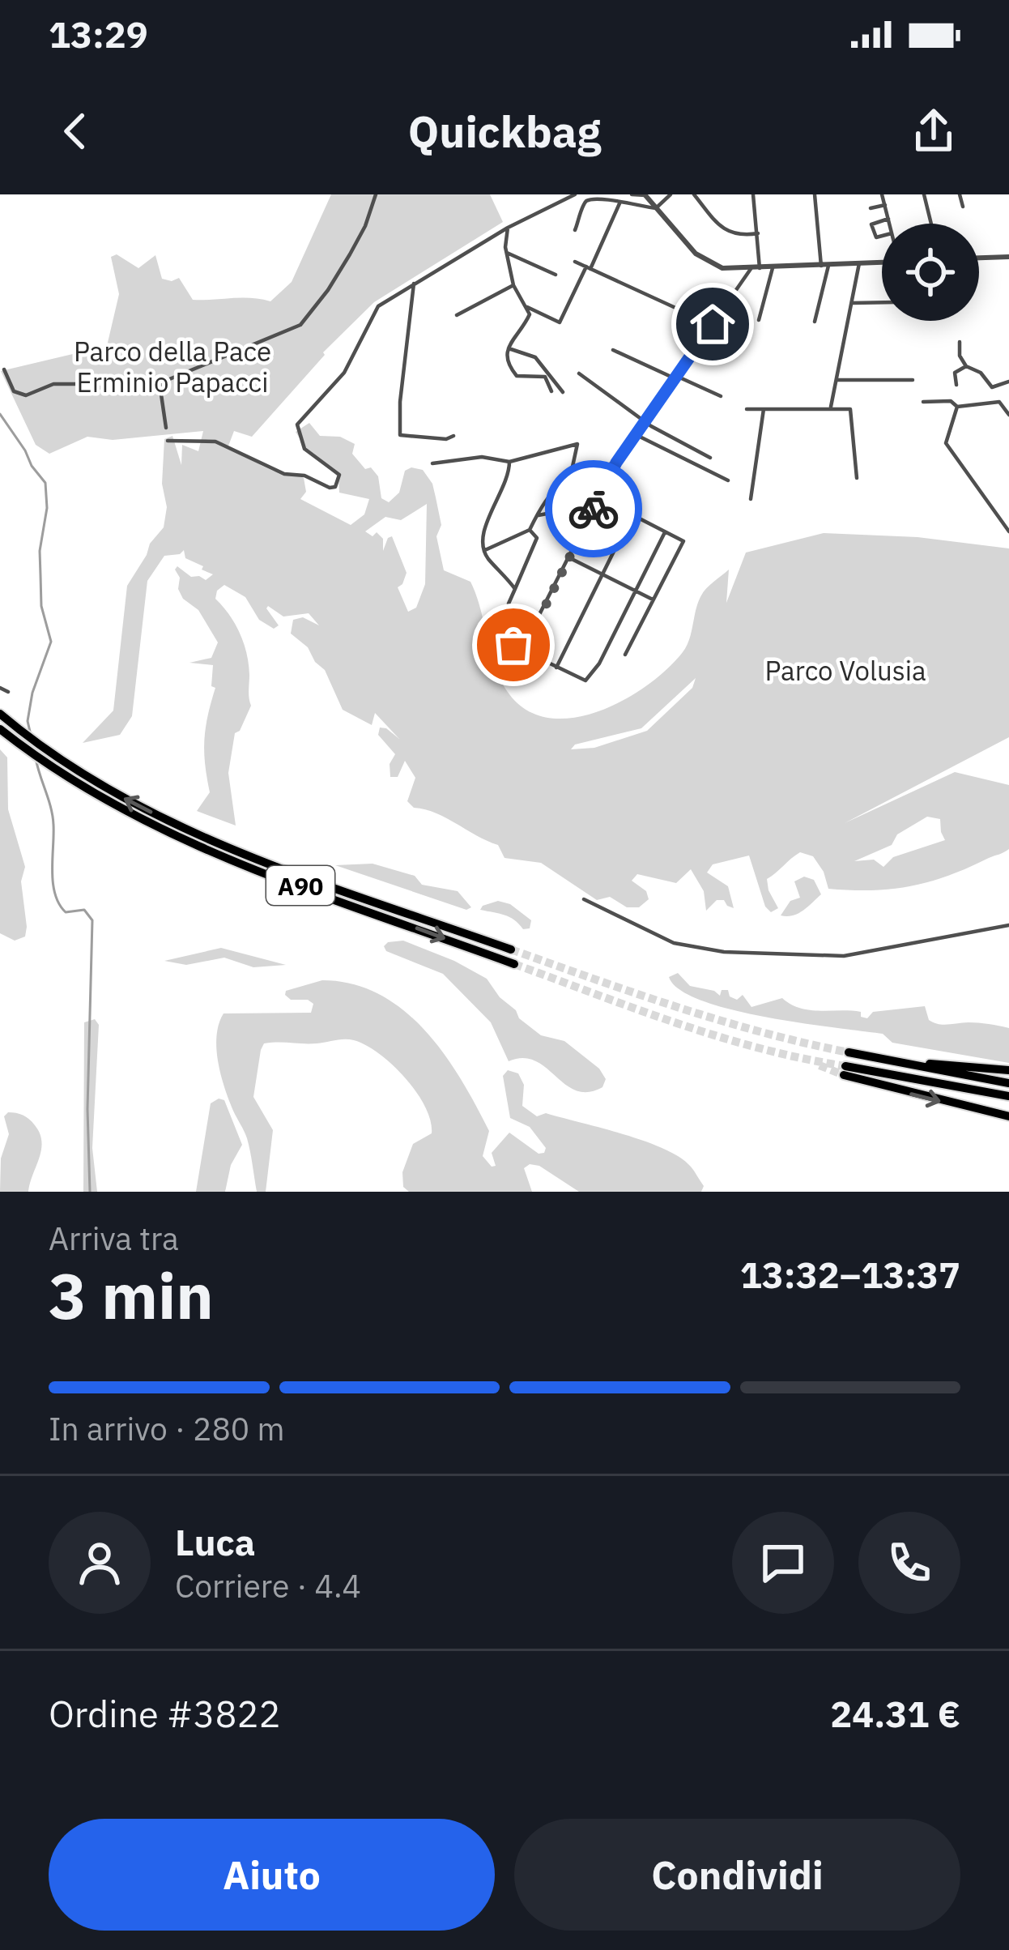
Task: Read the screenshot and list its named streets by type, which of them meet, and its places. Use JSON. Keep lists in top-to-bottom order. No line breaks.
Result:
{"streets":{"highway":["A90"]},"parks":["Parco della Pace Erminio Papacci","Parco Volusia"],"page":{"status":"13:29","header":"Quickbag","heading":["3 min","Arriva tra","13:32–13:37"],"panel":["Luca","Corriere · 4.4","Ordine #3822","24.31 €"],"bar":"In arrivo · 280 m","buttons":["Aiuto","Condividi"]}}
